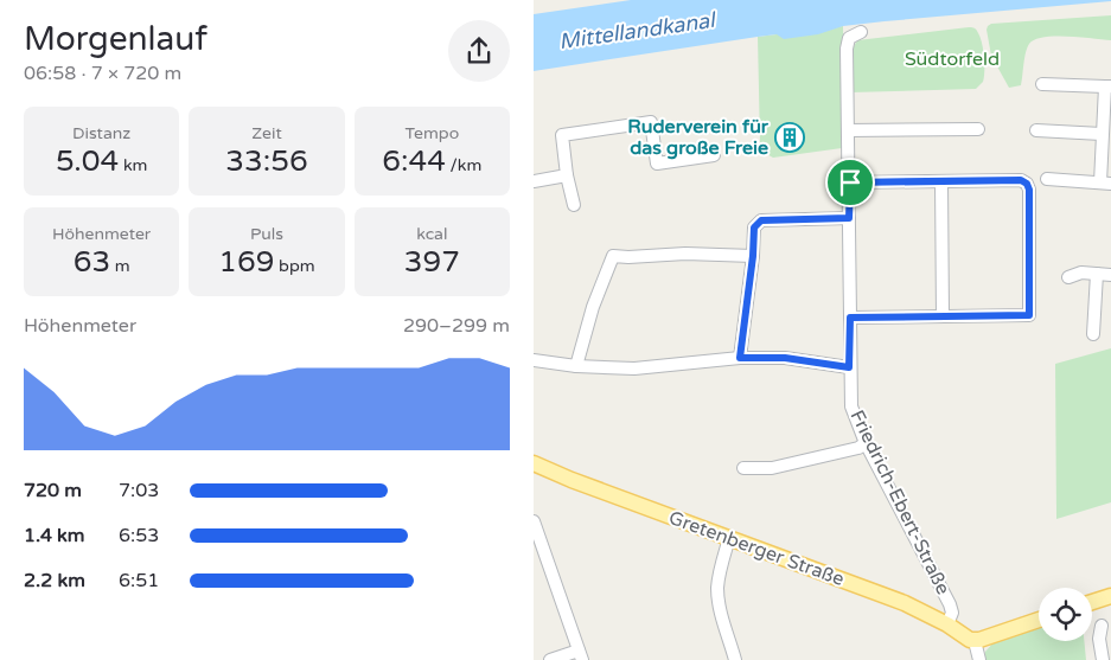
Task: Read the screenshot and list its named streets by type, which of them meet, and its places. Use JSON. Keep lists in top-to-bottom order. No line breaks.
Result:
{"streets":{"main road":["Gretenberger Straße"],"street":["Friedrich-Ebert-Straße"]},"crossings":[["Friedrich-Ebert-Straße","Gretenberger Straße"]],"water":["Mittellandkanal"],"parks":["Südtorfeld"],"places":{"building":["Ruderverein für das große Freie"]},"page":{"heading":["Morgenlauf","06:58 · 7 × 720 m"],"stats":[["Distanz","5.04 km"],["Zeit","33:56"],["Tempo","6:44 /km"],["Höhenmeter","63 m"],["Puls","169 bpm"],["kcal","397"]],"chart":["Höhenmeter","290–299 m"],"list":[{"name":"720 m","note":"7:03"},{"name":"1.4 km","note":"6:53"},{"name":"2.2 km","note":"6:51"}]}}
